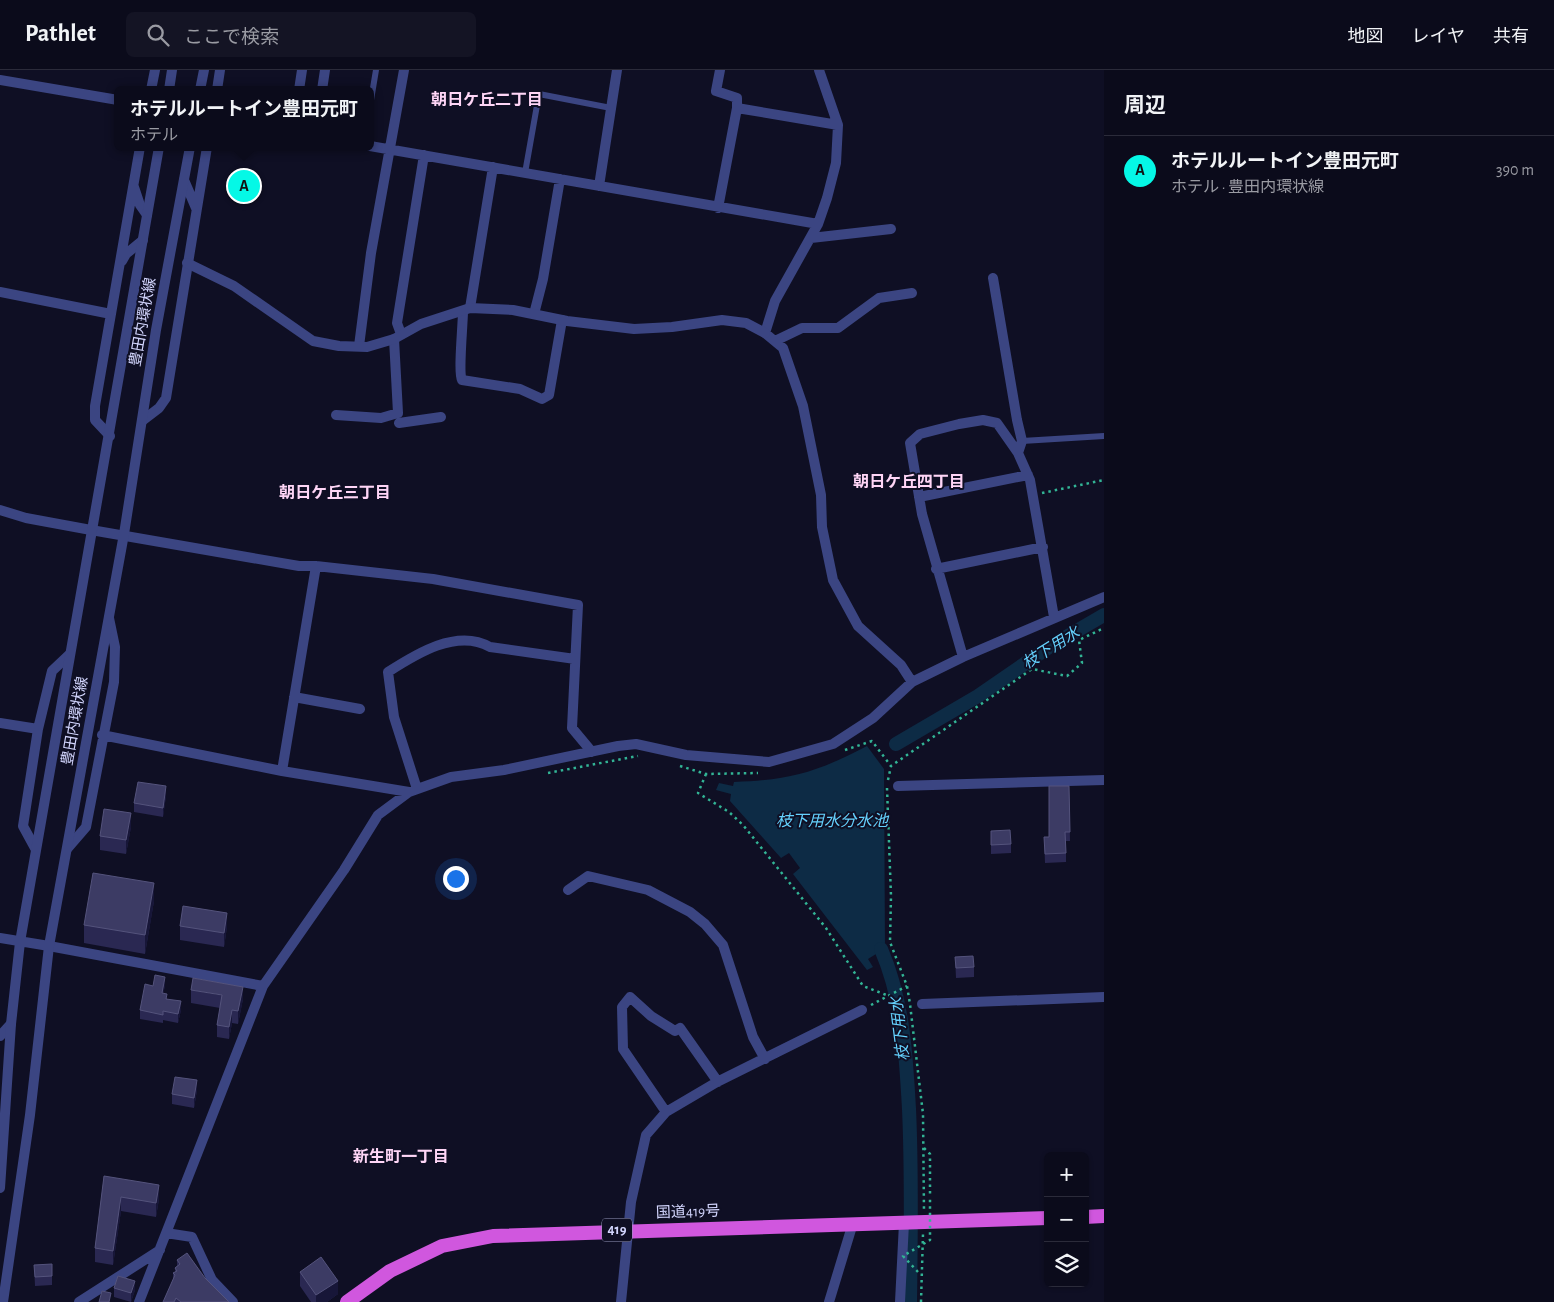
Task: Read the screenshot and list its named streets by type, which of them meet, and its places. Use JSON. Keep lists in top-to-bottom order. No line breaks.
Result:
{"streets":{"highway":["国道419号","419"],"street":["豊田内環状線"]},"districts":["朝日ケ丘二丁目","朝日ケ丘四丁目","朝日ケ丘三丁目","新生町一丁目"],"water":["枝下用水","枝下用水分水池"],"page":{"header":"Pathlet","search":"ここで検索","nav":["地図","レイヤ","共有"],"heading":"周辺","popup":["ホテルルートイン豊田元町","ホテル"],"list":[{"mark":"A","name":"ホテルルートイン豊田元町","note":"ホテル · 豊田内環状線","value":"390 m"}],"pins":"A","map_buttons":["+","−"]}}
